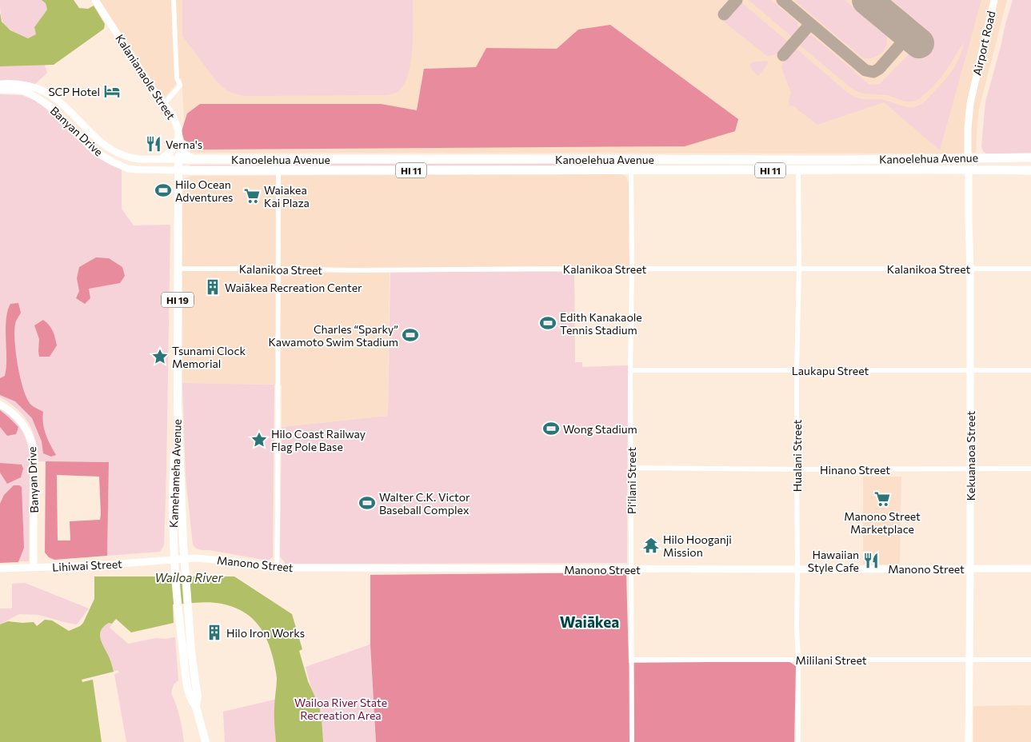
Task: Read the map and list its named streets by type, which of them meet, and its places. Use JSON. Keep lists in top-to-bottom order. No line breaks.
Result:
{"streets":{"highway":["Kanoelehua Avenue","HI 11"],"main road":["HI 19","Kamehameha Avenue"],"street":["Airport Road","Kalanianaole Street","Banyan Drive","Kalanikoa Street","Laukapu Street","Hualani Street","Kekuanaoa Street","Hinano Street","Pi‘ilani Street","Manono Street","Lihiwai Street","Mililani Street"]},"crossings":[["Airport Road","Kanoelehua Avenue"],["Kalanianaole Street","Banyan Drive"],["Kalanianaole Street","Kanoelehua Avenue"],["Kalanianaole Street","Kamehameha Avenue"],["Banyan Drive","Kanoelehua Avenue"],["Banyan Drive","Kamehameha Avenue"],["Banyan Drive","Lihiwai Street"],["Kanoelehua Avenue","Hualani Street"],["Kanoelehua Avenue","Kekuanaoa Street"],["Kanoelehua Avenue","Kamehameha Avenue"],["Kanoelehua Avenue","Pi‘ilani Street"],["Kalanikoa Street","Hualani Street"],["Kalanikoa Street","Kekuanaoa Street"],["Kalanikoa Street","Kamehameha Avenue"],["Kalanikoa Street","Pi‘ilani Street"],["Laukapu Street","Hualani Street"],["Laukapu Street","Kekuanaoa Street"],["Laukapu Street","Pi‘ilani Street"],["Hualani Street","Hinano Street"],["Hualani Street","Manono Street"],["Hualani Street","Mililani Street"],["Kekuanaoa Street","Hinano Street"],["Kekuanaoa Street","Manono Street"],["Kekuanaoa Street","Mililani Street"],["Hinano Street","Pi‘ilani Street"],["Kamehameha Avenue","Manono Street"],["Kamehameha Avenue","Lihiwai Street"],["Pi‘ilani Street","Manono Street"],["Pi‘ilani Street","Mililani Street"],["Manono Street","Lihiwai Street"]],"districts":["Waiākea"],"water":["Wailoa River"],"parks":["Wailoa River State Recreation Area"],"places":{"hotel":["SCP Hotel"],"restaurant":["Verna's","Hawaiian Style Cafe"],"sports":["Hilo Ocean Adventures","Edith Kanakaole Tennis Stadium","Charles “Sparky” Kawamoto Swim Stadium","Wong Stadium","Walter C.K. Victor Baseball Complex"],"supermarket":["Waiakea Kai Plaza","Manono Street Marketplace"],"building":["Waiākea Recreation Center","Hilo Iron Works"],"place":["Tsunami Clock Memorial","Hilo Coast Railway Flag Pole Base"],"temple":["Hilo Hooganji Mission"]}}
